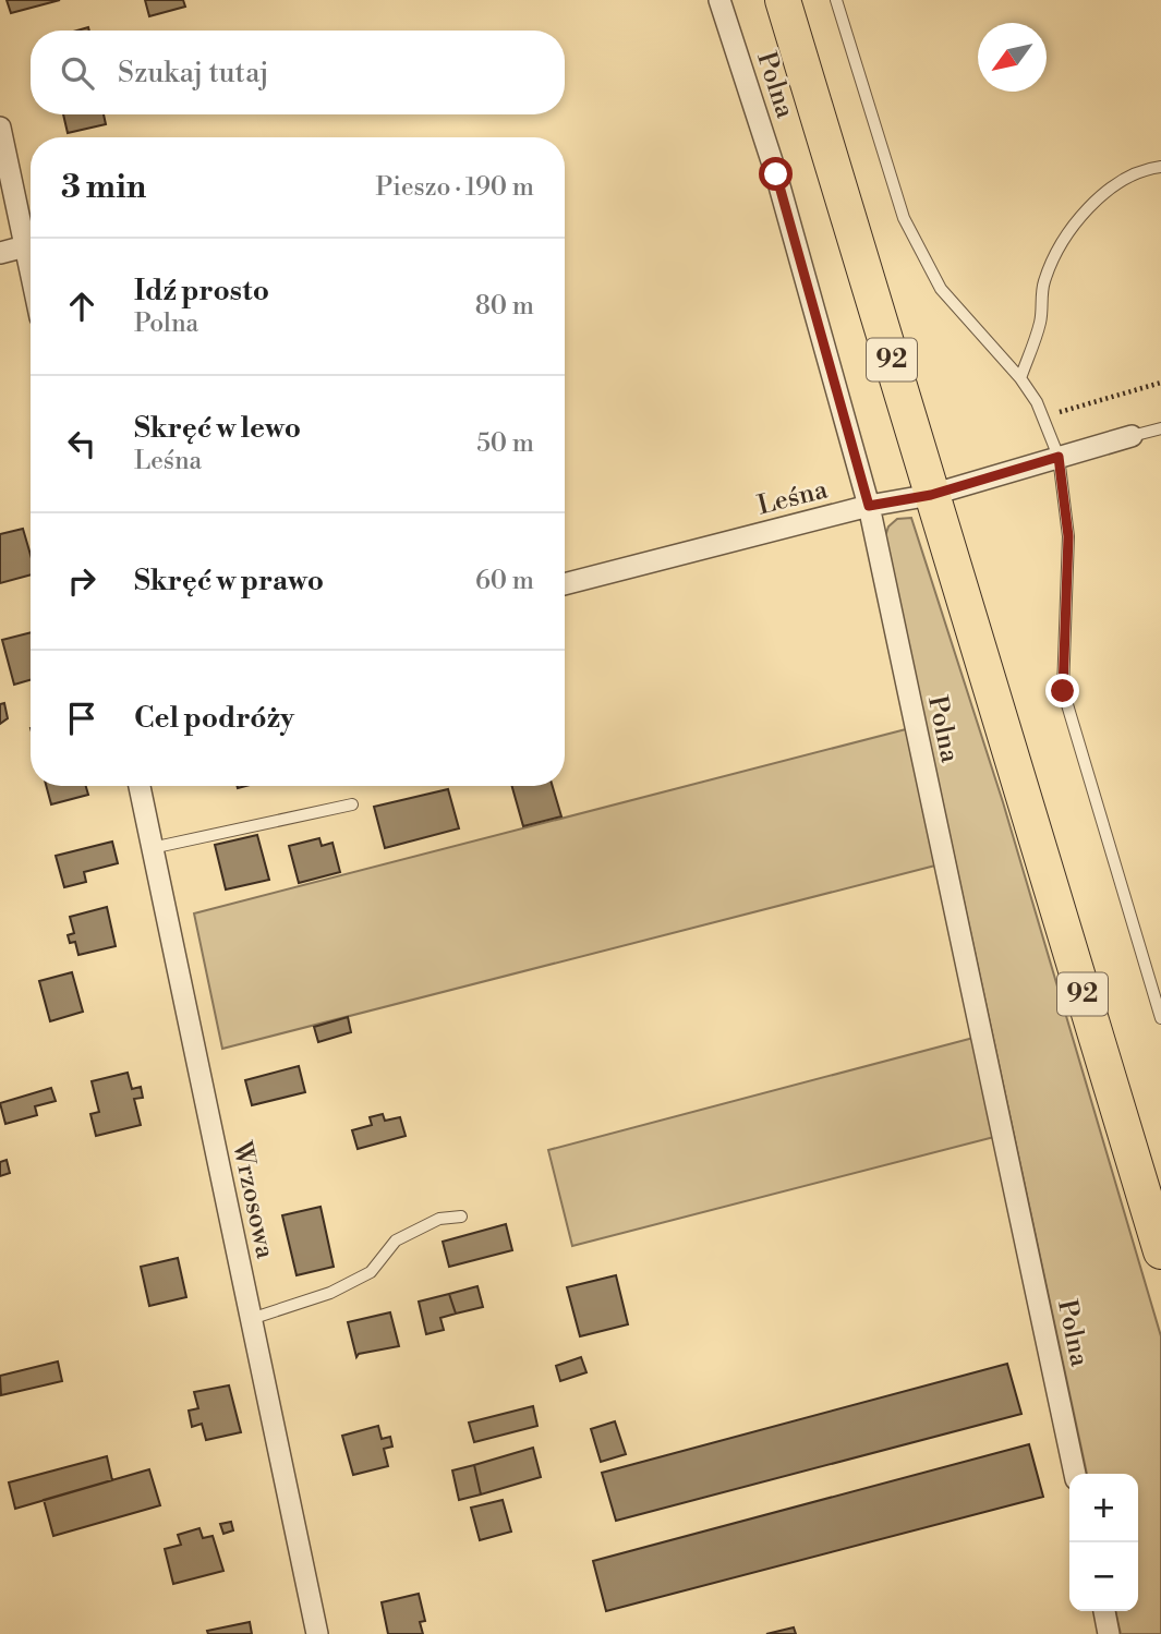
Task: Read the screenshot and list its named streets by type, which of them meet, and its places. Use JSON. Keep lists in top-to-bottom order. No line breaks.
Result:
{"streets":{"main road":["92"],"street":["Polna","Leśna","Wrzosowa"]},"crossings":[["Polna","Leśna"],["92","Leśna"]],"north":"bottom left","page":{"search":"Szukaj tutaj","heading":["3 min","Pieszo · 190 m"],"list":[["Idź prosto","Polna","80 m"],["Skręć w lewo","Leśna","50 m"],["Skręć w prawo","60 m"],"Cel podróży"],"map_buttons":["+","−"]}}
